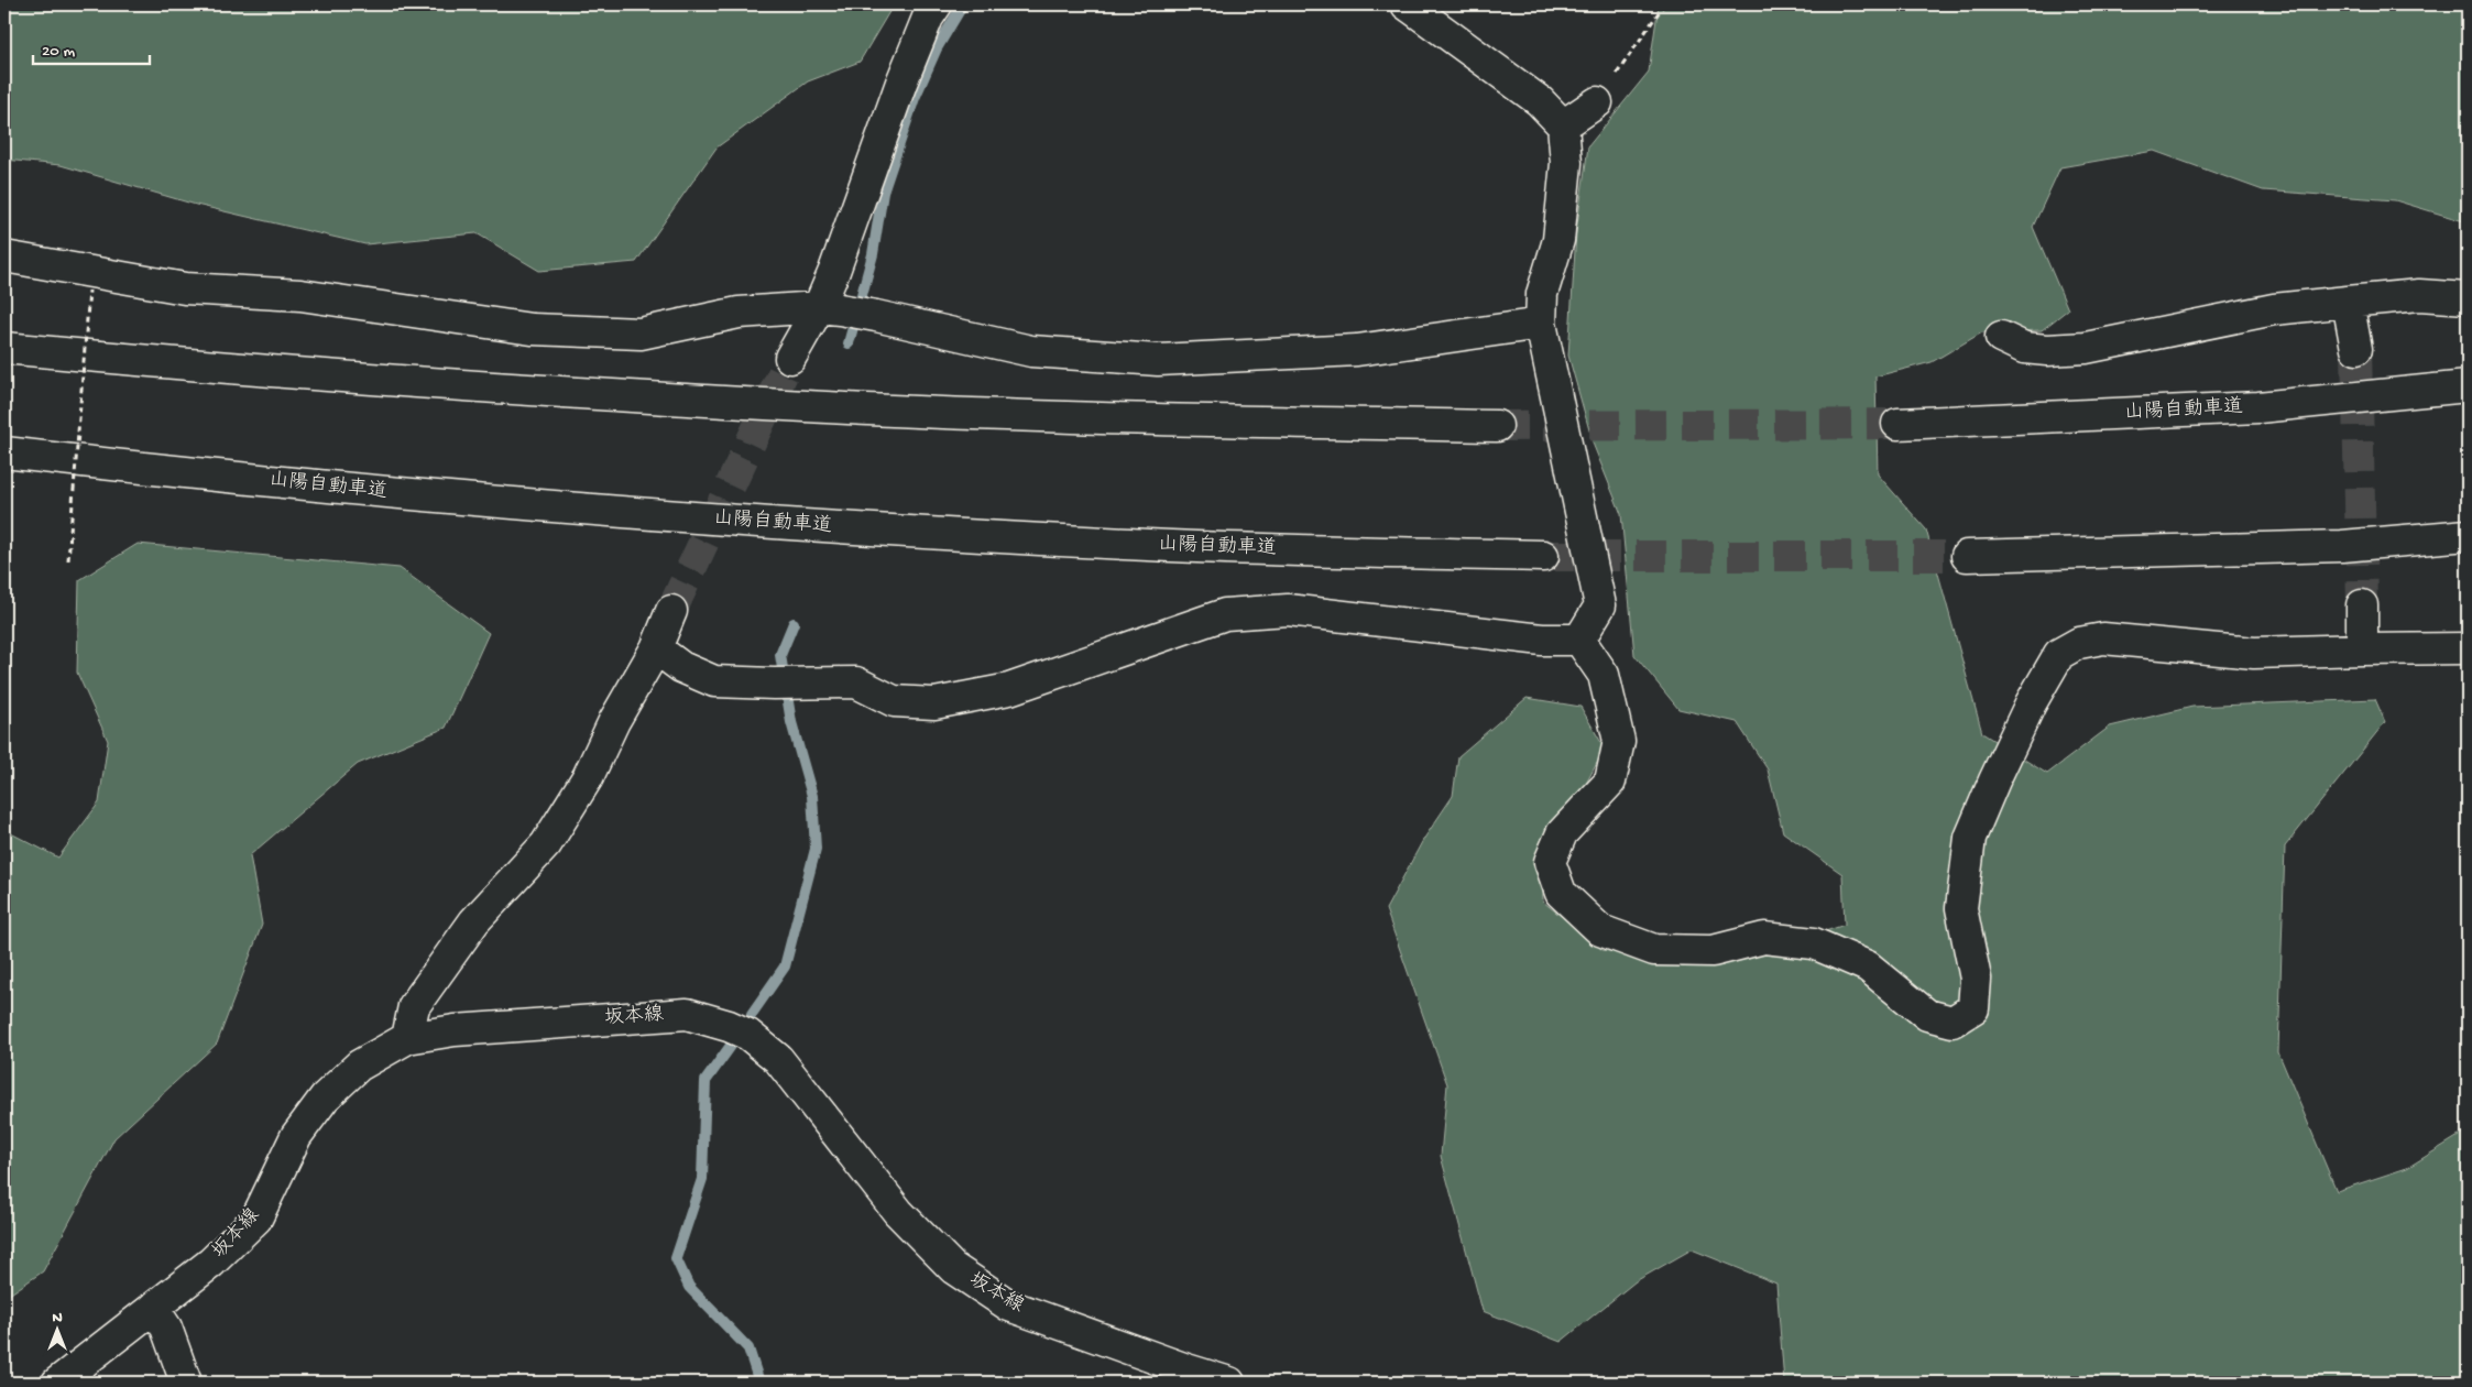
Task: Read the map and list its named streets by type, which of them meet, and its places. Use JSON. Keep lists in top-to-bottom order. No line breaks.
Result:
{"streets":{"main road":["山陽自動車道","坂本線"]},"scale_bar":"20 m","north":"top"}
